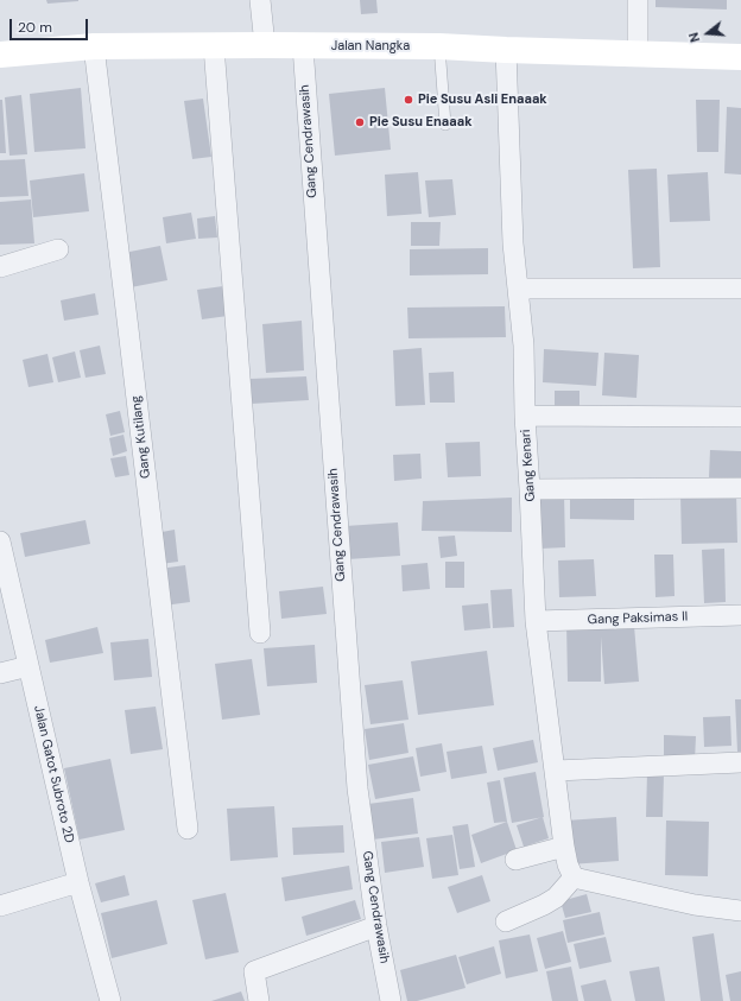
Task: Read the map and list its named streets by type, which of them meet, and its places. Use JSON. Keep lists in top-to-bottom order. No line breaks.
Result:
{"streets":{"main road":["Jalan Nangka"],"street":["Gang Cendrawasih","Gang Kutilang","Gang Kenari","Gang Paksimas II","Jalan Gatot Subroto 2D"]},"crossings":[["Jalan Nangka","Gang Cendrawasih"],["Jalan Nangka","Gang Kutilang"],["Jalan Nangka","Gang Kenari"],["Gang Kenari","Gang Paksimas II"]],"places":["Pie Susu Asli Enaaak","Pie Susu Enaaak"],"scale_bar":"20 m","north":"left"}
